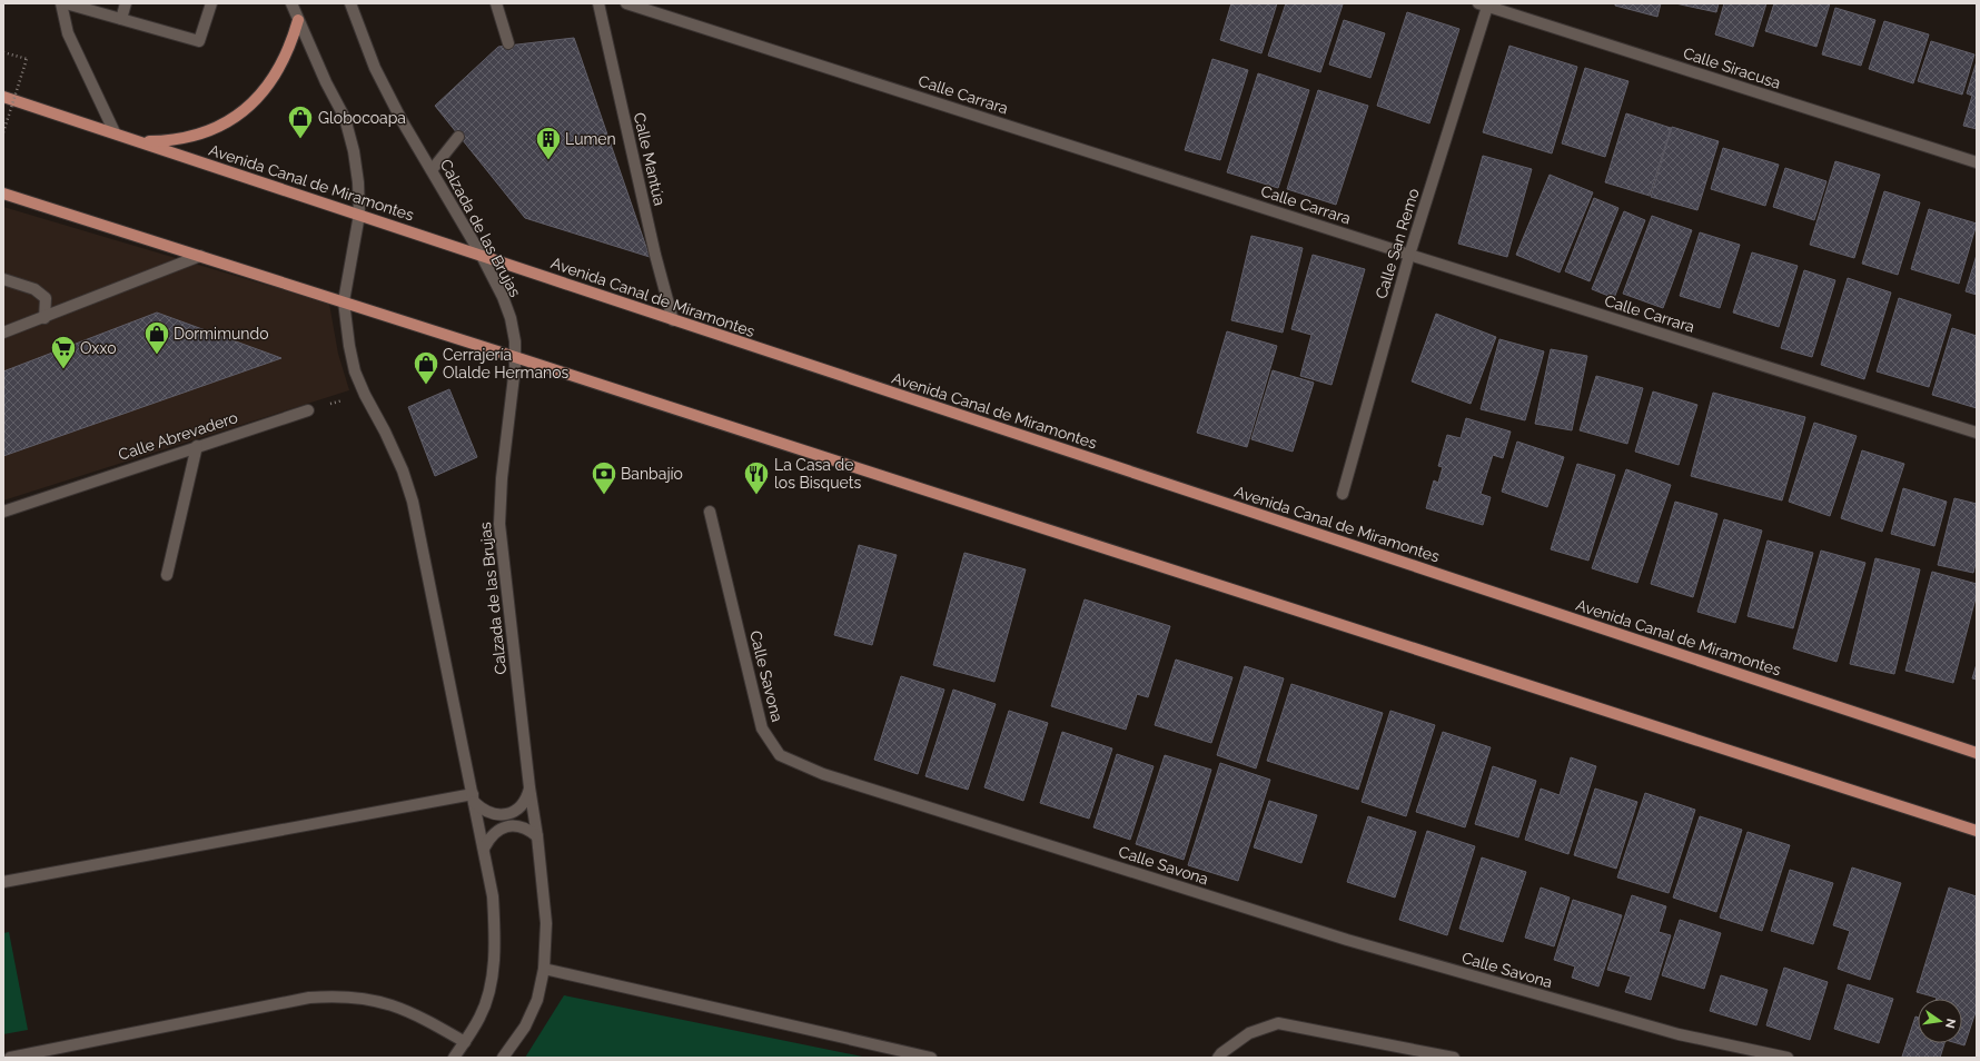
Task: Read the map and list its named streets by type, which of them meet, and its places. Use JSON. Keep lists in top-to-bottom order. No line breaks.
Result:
{"streets":{"main road":["Avenida Canal de Miramontes"],"street":["Calle Siracusa","Calle Carrara","Calle Mantúa","Calzada de las Brujas","Calle San Remo","Calle Abrevadero","Calle Savona"]},"crossings":[["Calle Siracusa","Calle San Remo"],["Calle Carrara","Calle San Remo"],["Calle Mantúa","Avenida Canal de Miramontes"],["Avenida Canal de Miramontes","Calzada de las Brujas"]],"places":{"shop":["Globocoapa","Dormimundo","Cerrajería Olalde Hermanos"],"building":["Lumen"],"supermarket":["Oxxo"],"bank":["Banbajío"],"restaurant":["La Casa de los Bisquets"]},"north":"right"}
